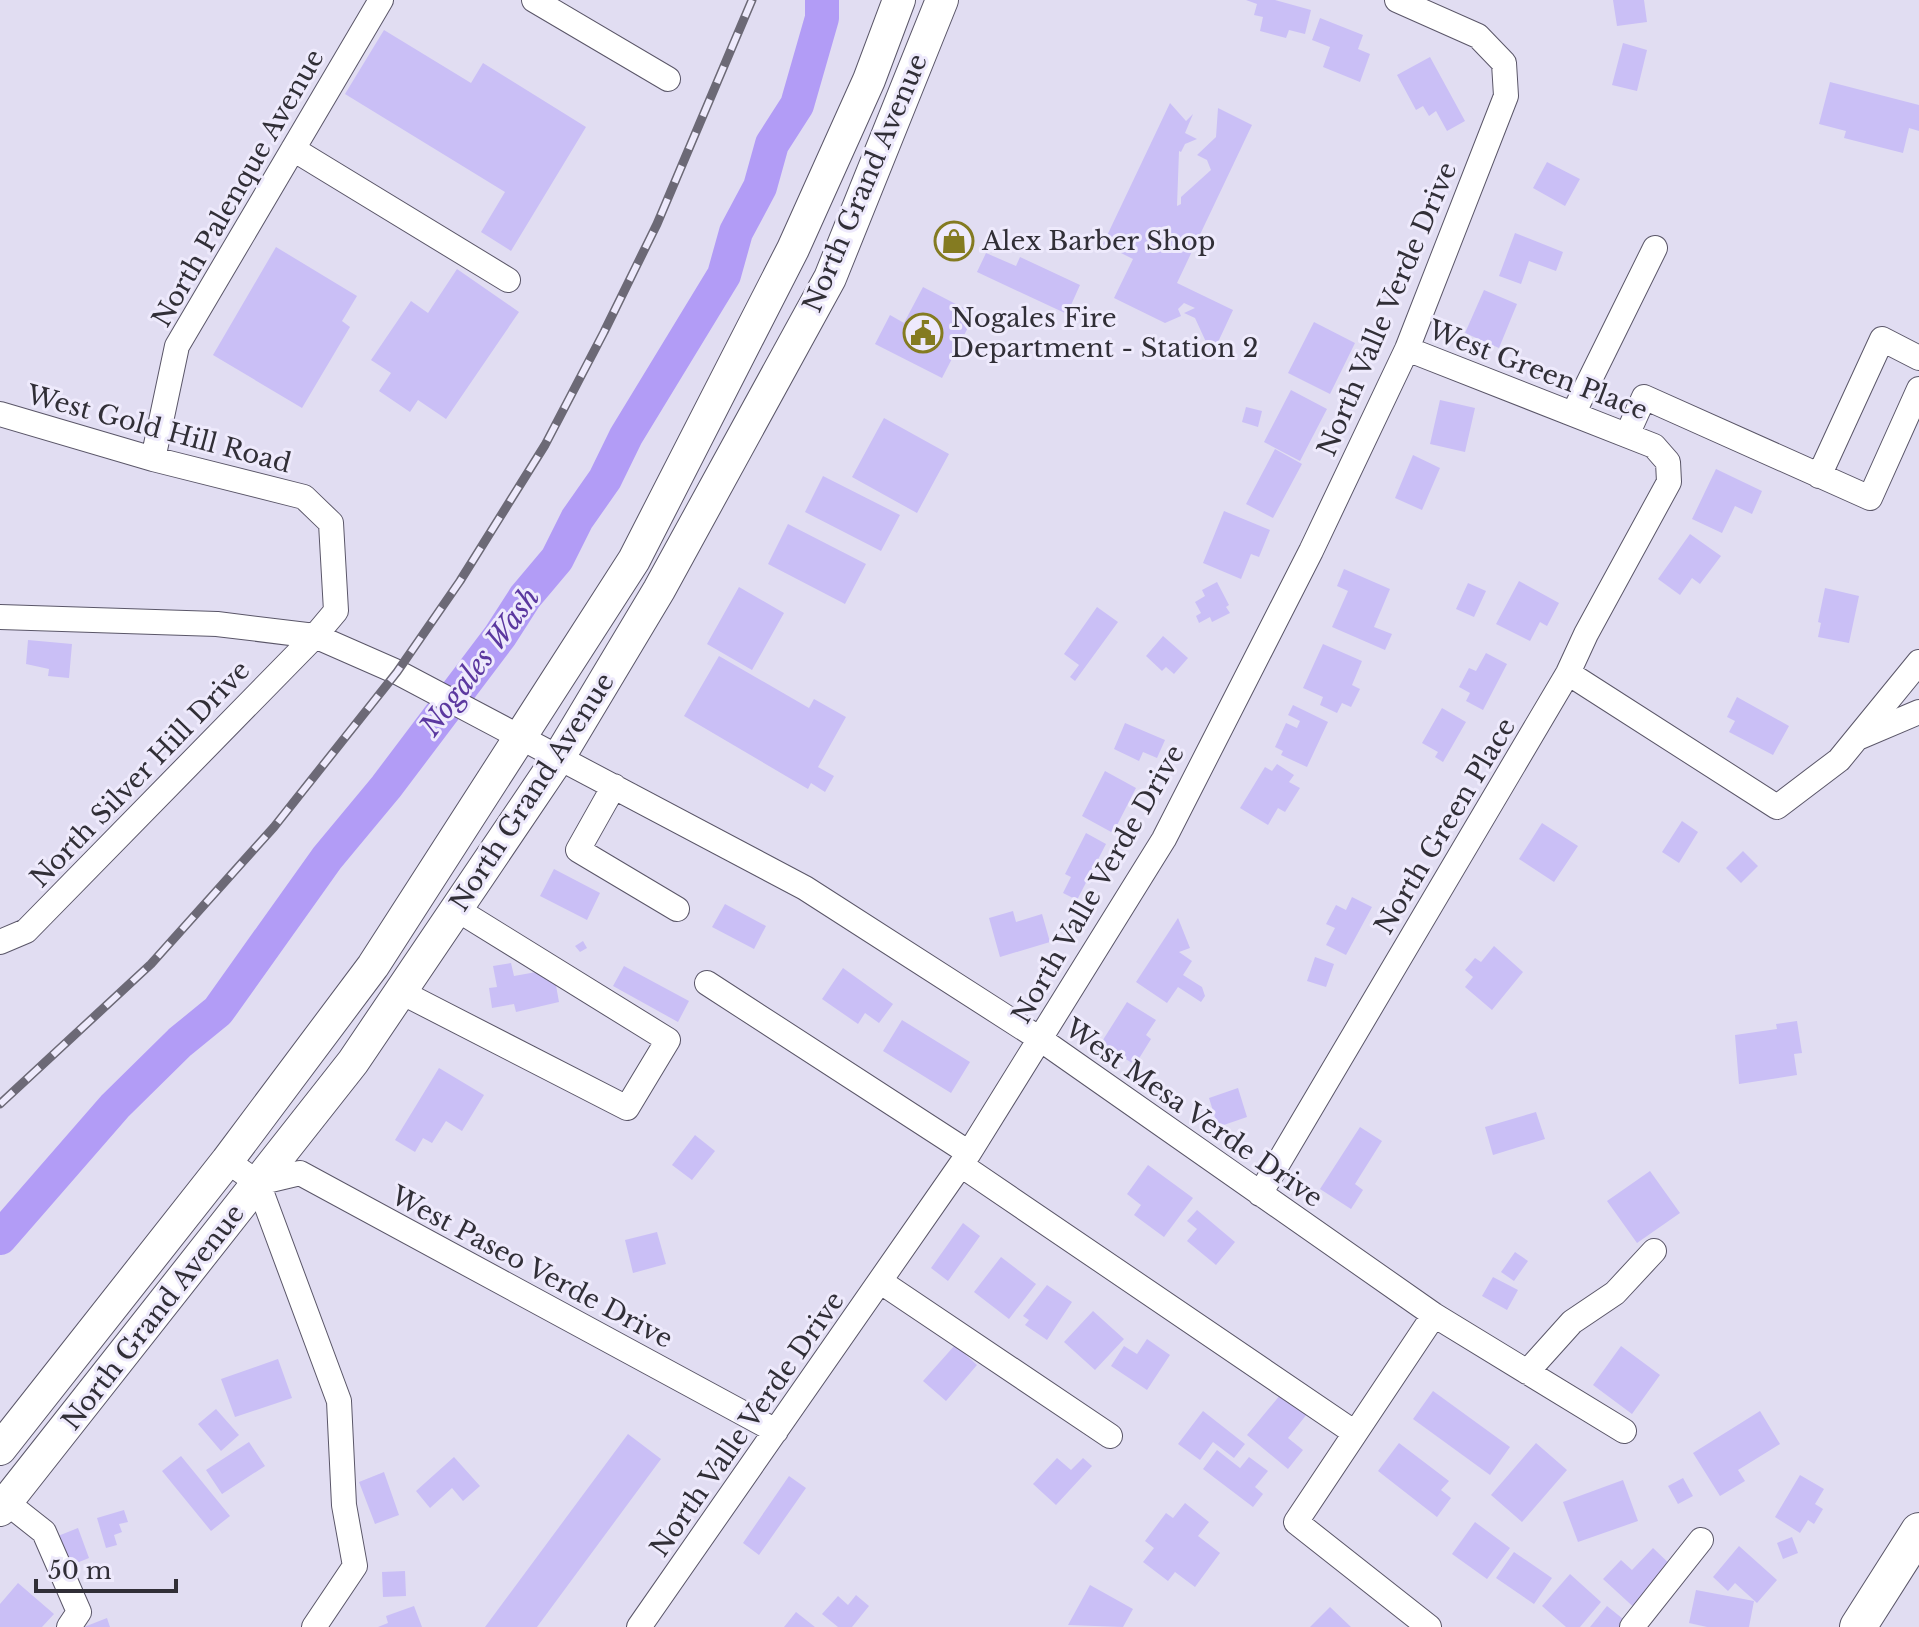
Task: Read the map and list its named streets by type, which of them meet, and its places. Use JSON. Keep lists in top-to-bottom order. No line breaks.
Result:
{"streets":{"main road":["North Grand Avenue"],"street":["North Palenque Avenue","North Valle Verde Drive","West Green Place","West Gold Hill Road","North Silver Hill Drive","North Green Place","West Mesa Verde Drive","West Paseo Verde Drive"]},"crossings":[["North Grand Avenue","West Mesa Verde Drive"],["North Grand Avenue","West Paseo Verde Drive"],["North Palenque Avenue","West Gold Hill Road"],["North Valle Verde Drive","West Green Place"],["North Valle Verde Drive","West Mesa Verde Drive"],["North Valle Verde Drive","West Paseo Verde Drive"],["West Green Place","North Green Place"],["West Gold Hill Road","North Silver Hill Drive"],["North Green Place","West Mesa Verde Drive"]],"water":["Nogales Wash"],"places":{"shop":["Alex Barber Shop"],"public building":["Nogales Fire Department - Station 2"]},"scale_bar":"50 m"}
